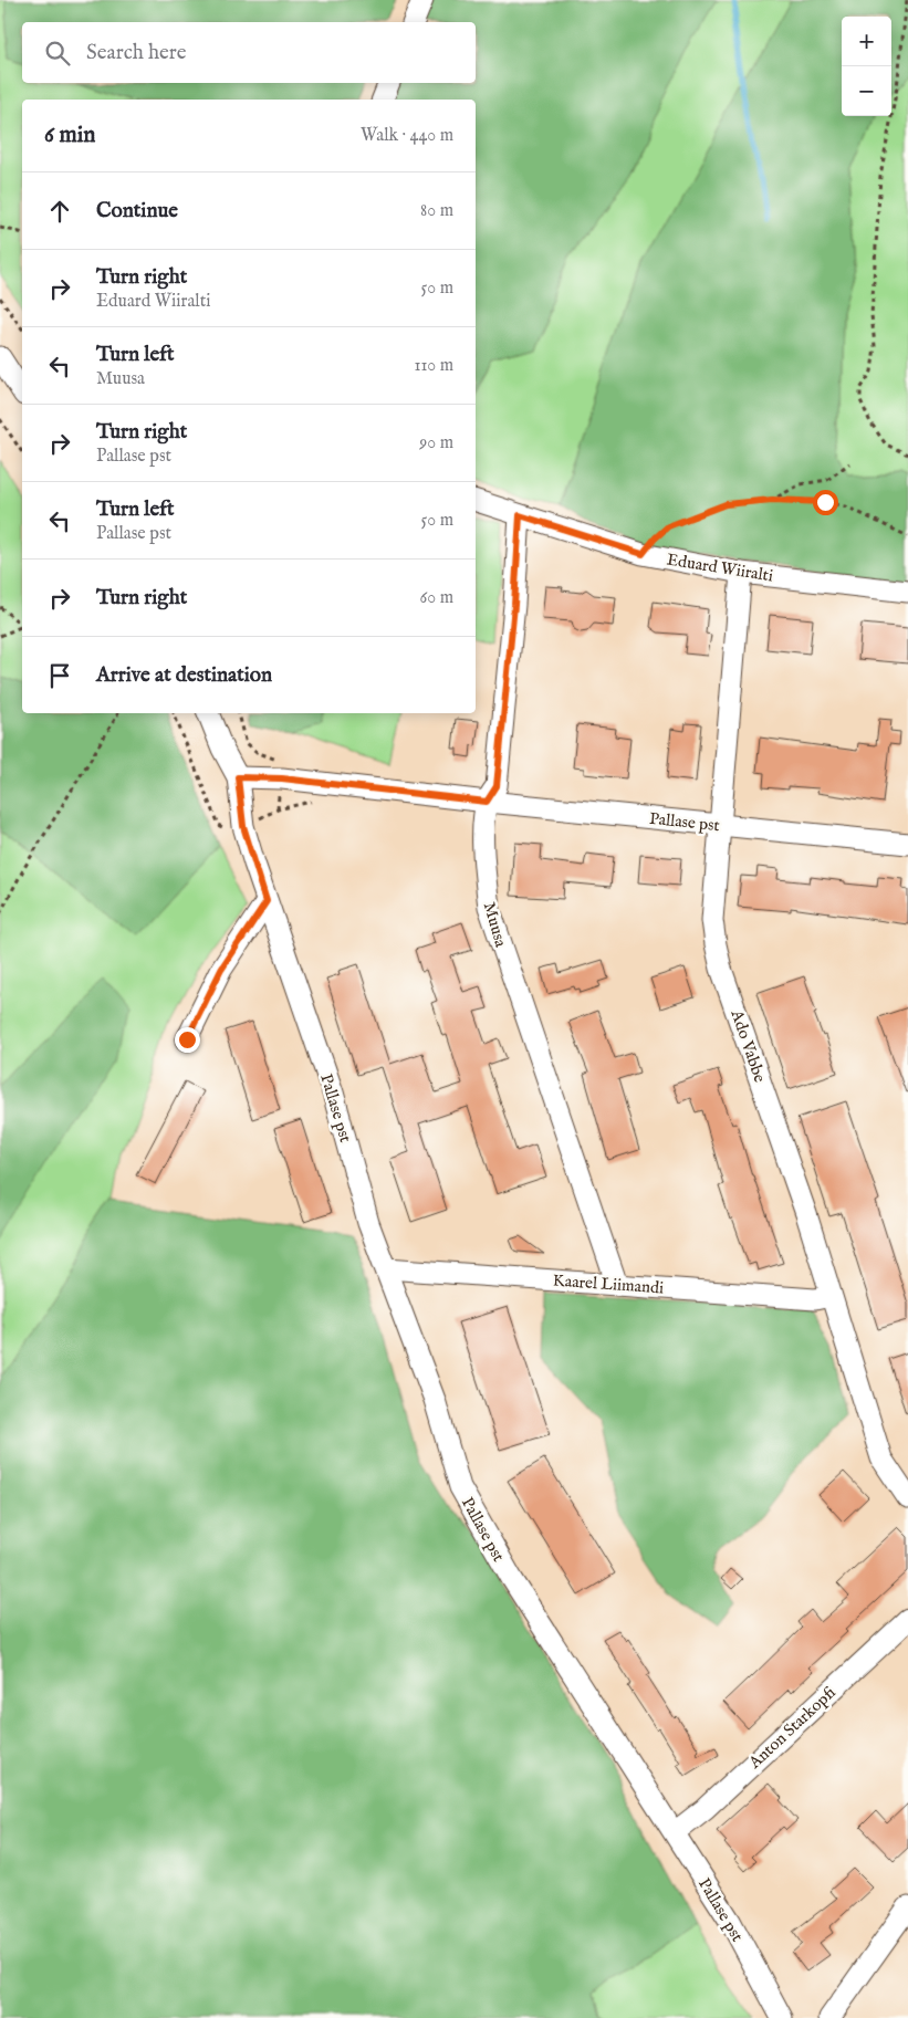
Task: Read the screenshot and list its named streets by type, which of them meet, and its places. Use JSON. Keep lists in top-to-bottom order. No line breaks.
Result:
{"streets":{"street":["Eduard Wiiralti","Pallase pst","Muusa","Ado Vabbe","Kaarel Liimandi","Anton Starkopfi"]},"crossings":[["Eduard Wiiralti","Muusa"],["Eduard Wiiralti","Ado Vabbe"],["Pallase pst","Muusa"],["Pallase pst","Ado Vabbe"],["Pallase pst","Kaarel Liimandi"],["Pallase pst","Anton Starkopfi"],["Muusa","Kaarel Liimandi"],["Ado Vabbe","Kaarel Liimandi"]],"page":{"map_buttons":["+","−"],"search":"Search here","heading":["6 min","Walk · 440 m"],"list":[["Continue","80 m"],["Turn right","Eduard Wiiralti","50 m"],["Turn left","Muusa","110 m"],["Turn right","Pallase pst","90 m"],["Turn left","Pallase pst","50 m"],["Turn right","60 m"],"Arrive at destination"]}}
